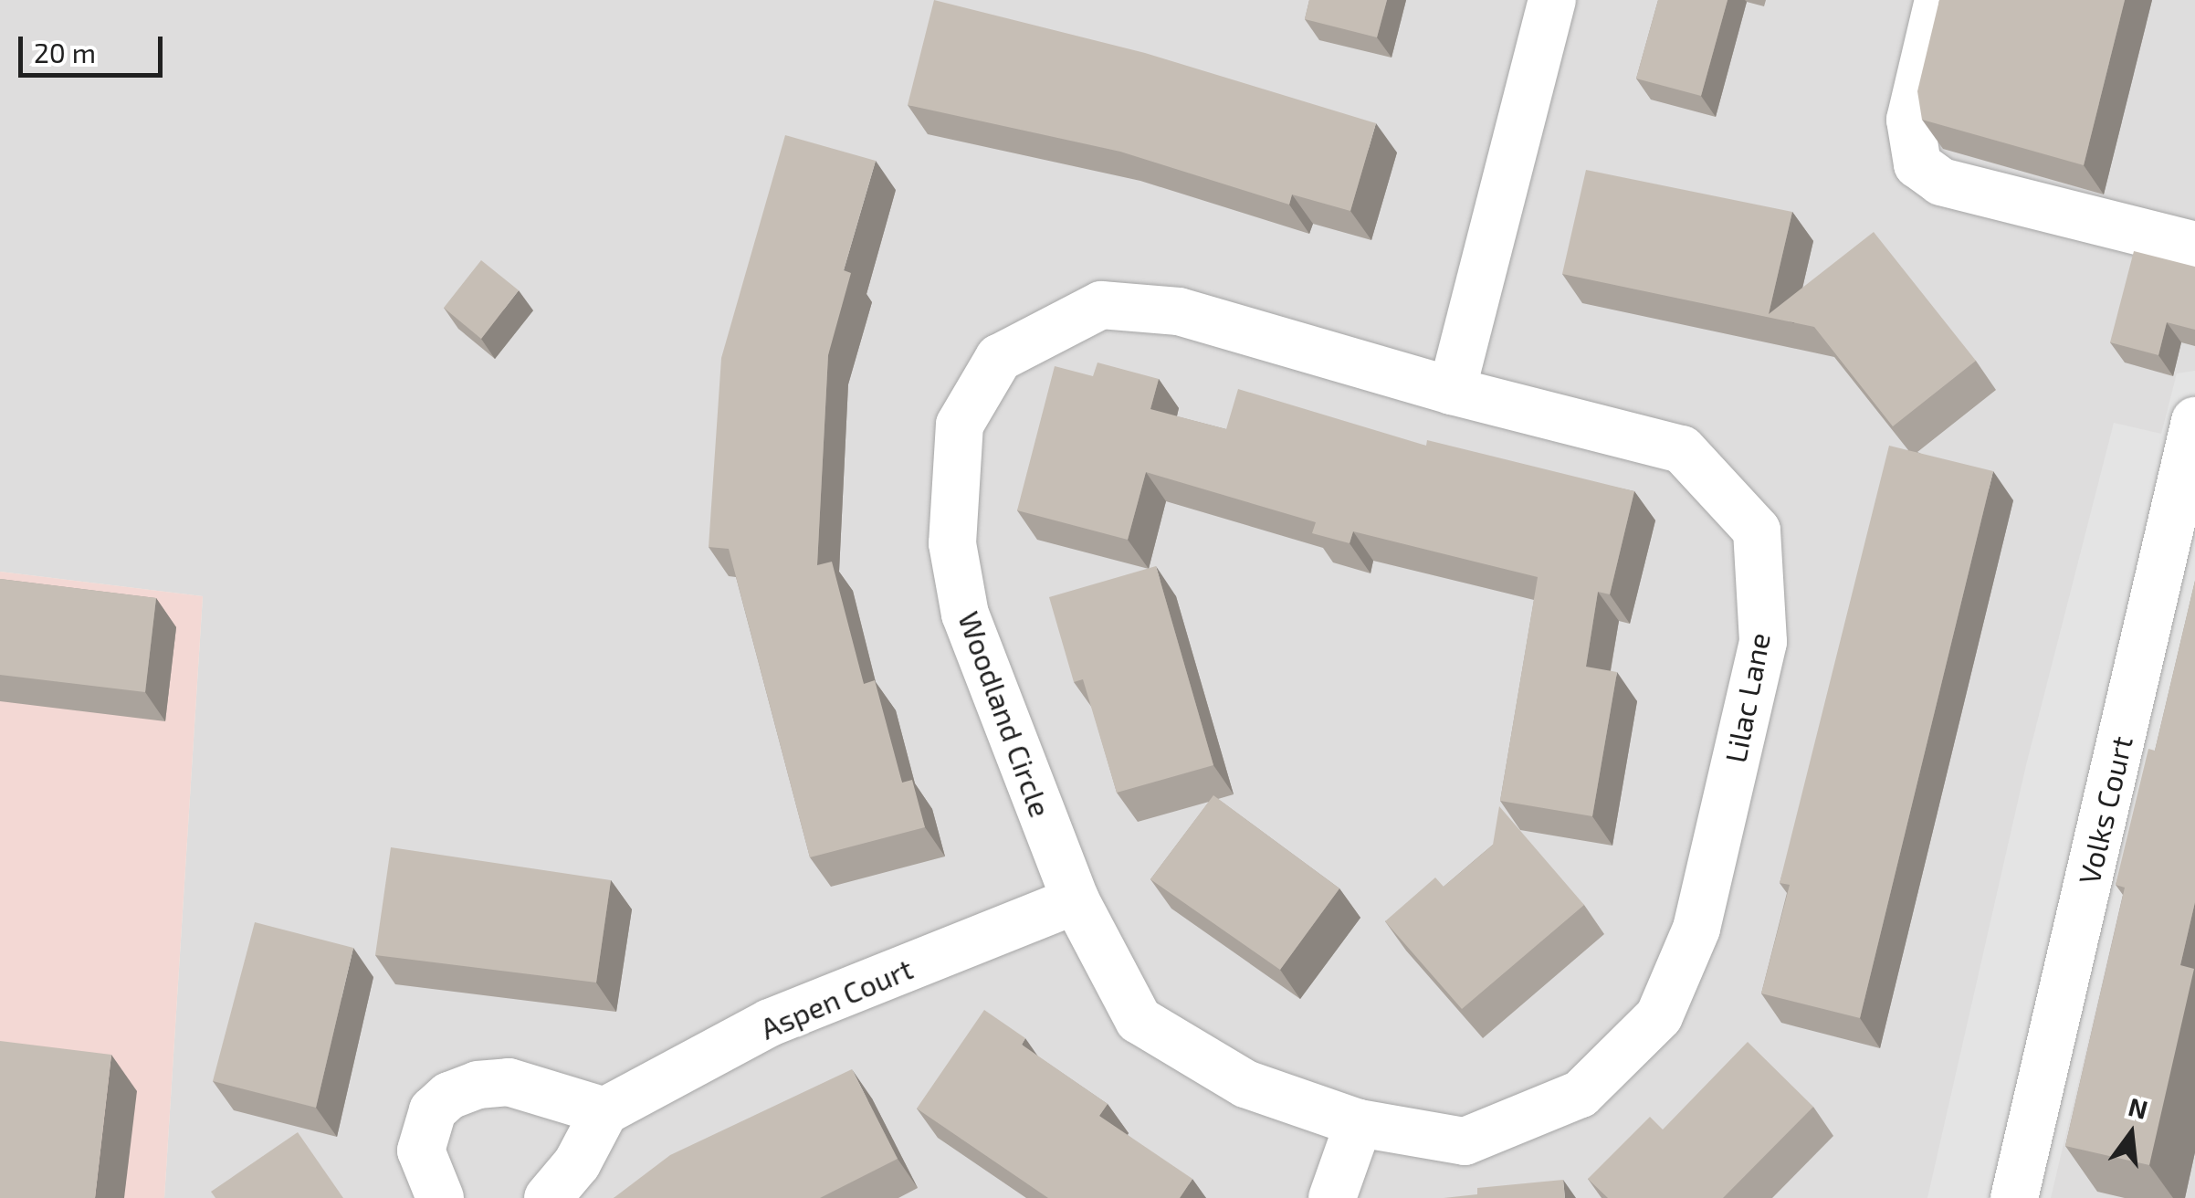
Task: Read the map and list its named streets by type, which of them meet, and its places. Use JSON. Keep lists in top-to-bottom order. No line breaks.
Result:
{"streets":{"street":["Lilac Lane","Woodland Circle","Volks Court","Aspen Court"]},"crossings":[["Lilac Lane","Woodland Circle"],["Woodland Circle","Aspen Court"]],"scale_bar":"20 m","north":"top"}
